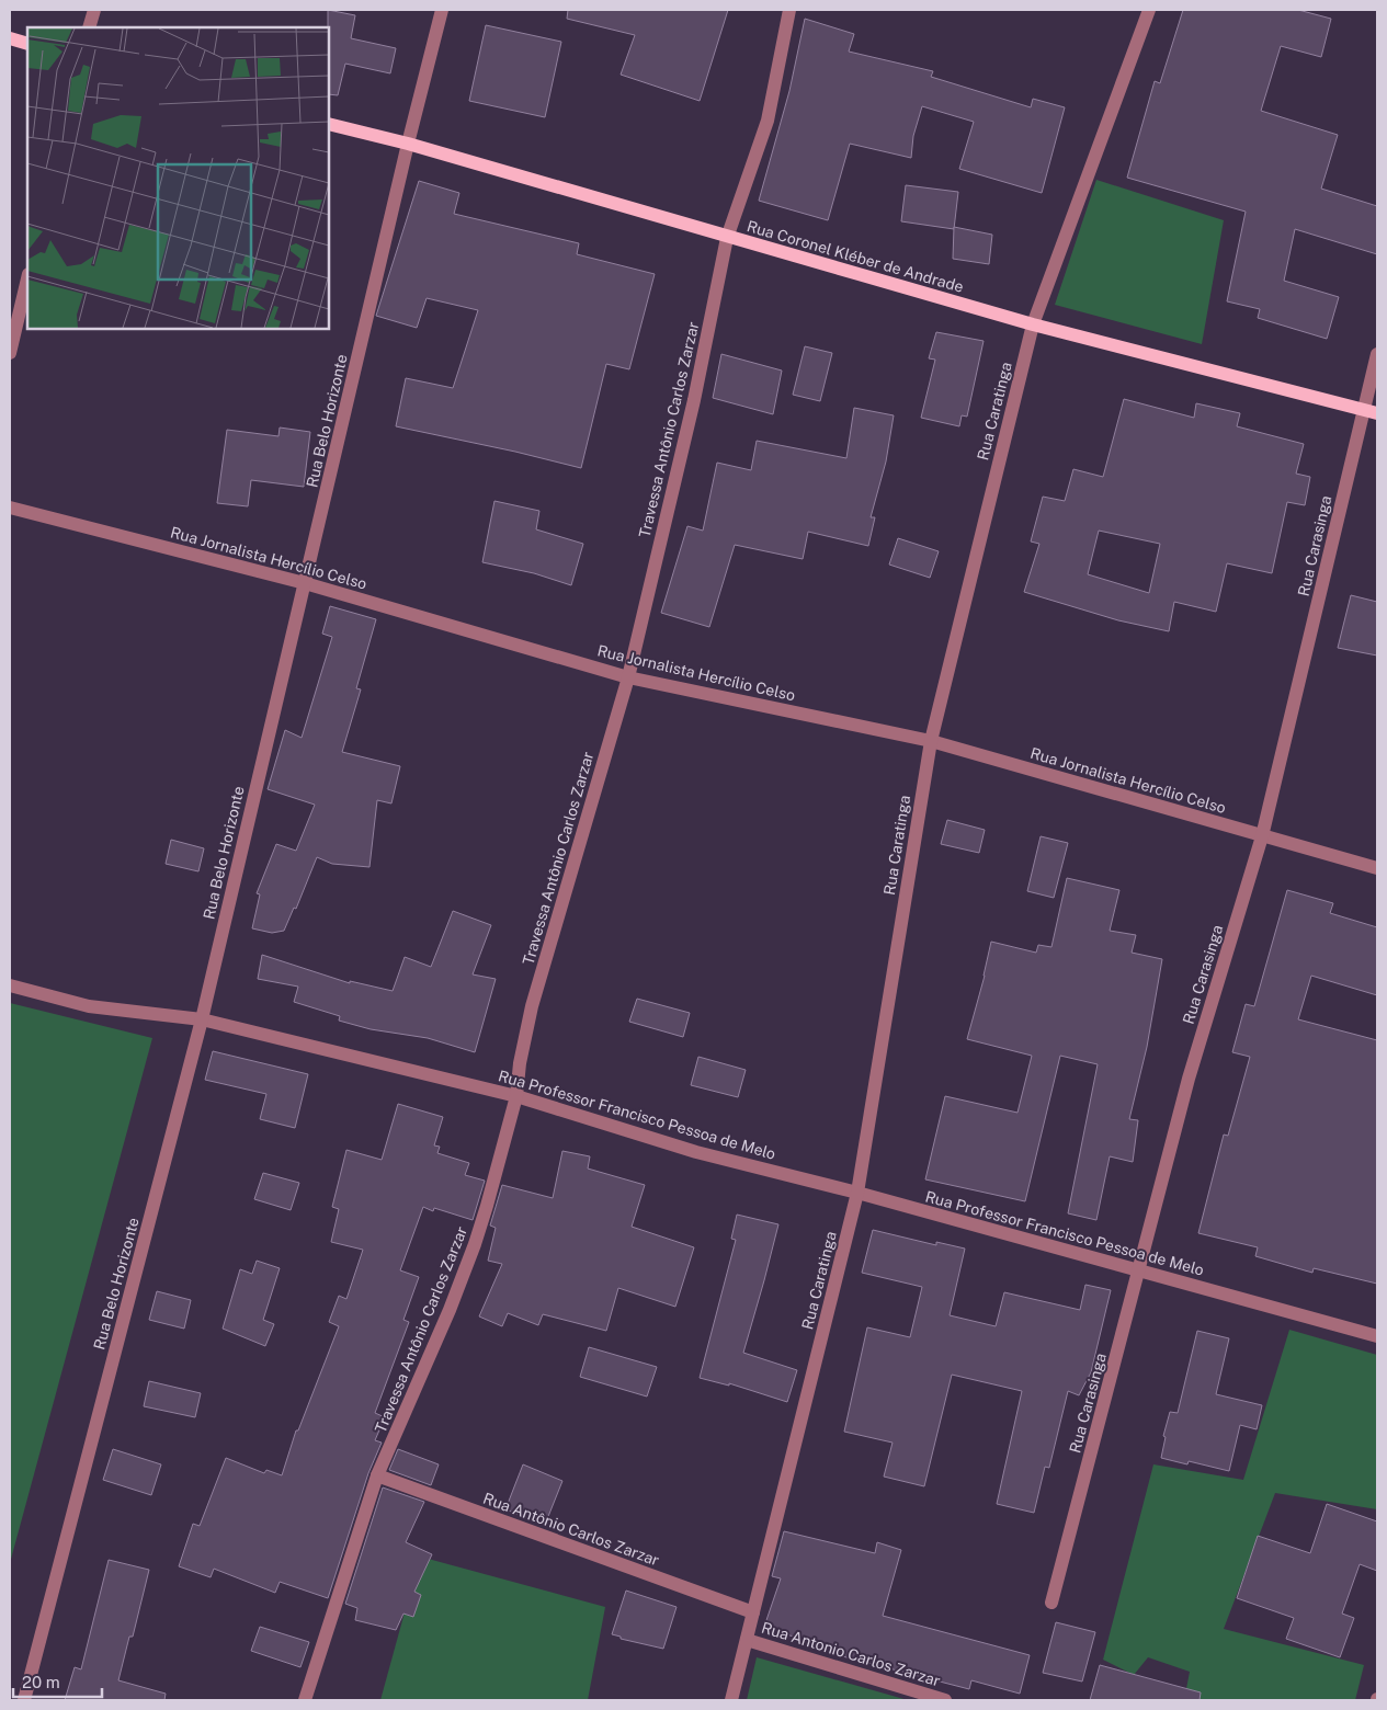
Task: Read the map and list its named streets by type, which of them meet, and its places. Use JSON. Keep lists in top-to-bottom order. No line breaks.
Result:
{"streets":{"main road":["Rua Coronel Kléber de Andrade"],"street":["Rua Caratinga","Rua Belo Horizonte","Travessa Antônio Carlos Zarzar","Rua Carasinga","Rua Jornalista Hercílio Celso","Rua Professor Francisco Pessoa de Melo","Rua Antônio Carlos Zarzar","Rua Antonio Carlos Zarzar"]},"crossings":[["Rua Coronel Kléber de Andrade","Rua Caratinga"],["Rua Coronel Kléber de Andrade","Rua Belo Horizonte"],["Rua Coronel Kléber de Andrade","Travessa Antônio Carlos Zarzar"],["Rua Coronel Kléber de Andrade","Rua Carasinga"],["Rua Caratinga","Rua Jornalista Hercílio Celso"],["Rua Caratinga","Rua Professor Francisco Pessoa de Melo"],["Rua Caratinga","Rua Antônio Carlos Zarzar"],["Rua Caratinga","Rua Antonio Carlos Zarzar"],["Rua Belo Horizonte","Rua Jornalista Hercílio Celso"],["Rua Belo Horizonte","Rua Professor Francisco Pessoa de Melo"],["Travessa Antônio Carlos Zarzar","Rua Jornalista Hercílio Celso"],["Travessa Antônio Carlos Zarzar","Rua Professor Francisco Pessoa de Melo"],["Travessa Antônio Carlos Zarzar","Rua Antônio Carlos Zarzar"],["Rua Carasinga","Rua Jornalista Hercílio Celso"],["Rua Carasinga","Rua Professor Francisco Pessoa de Melo"]],"scale_bar":"20 m"}
